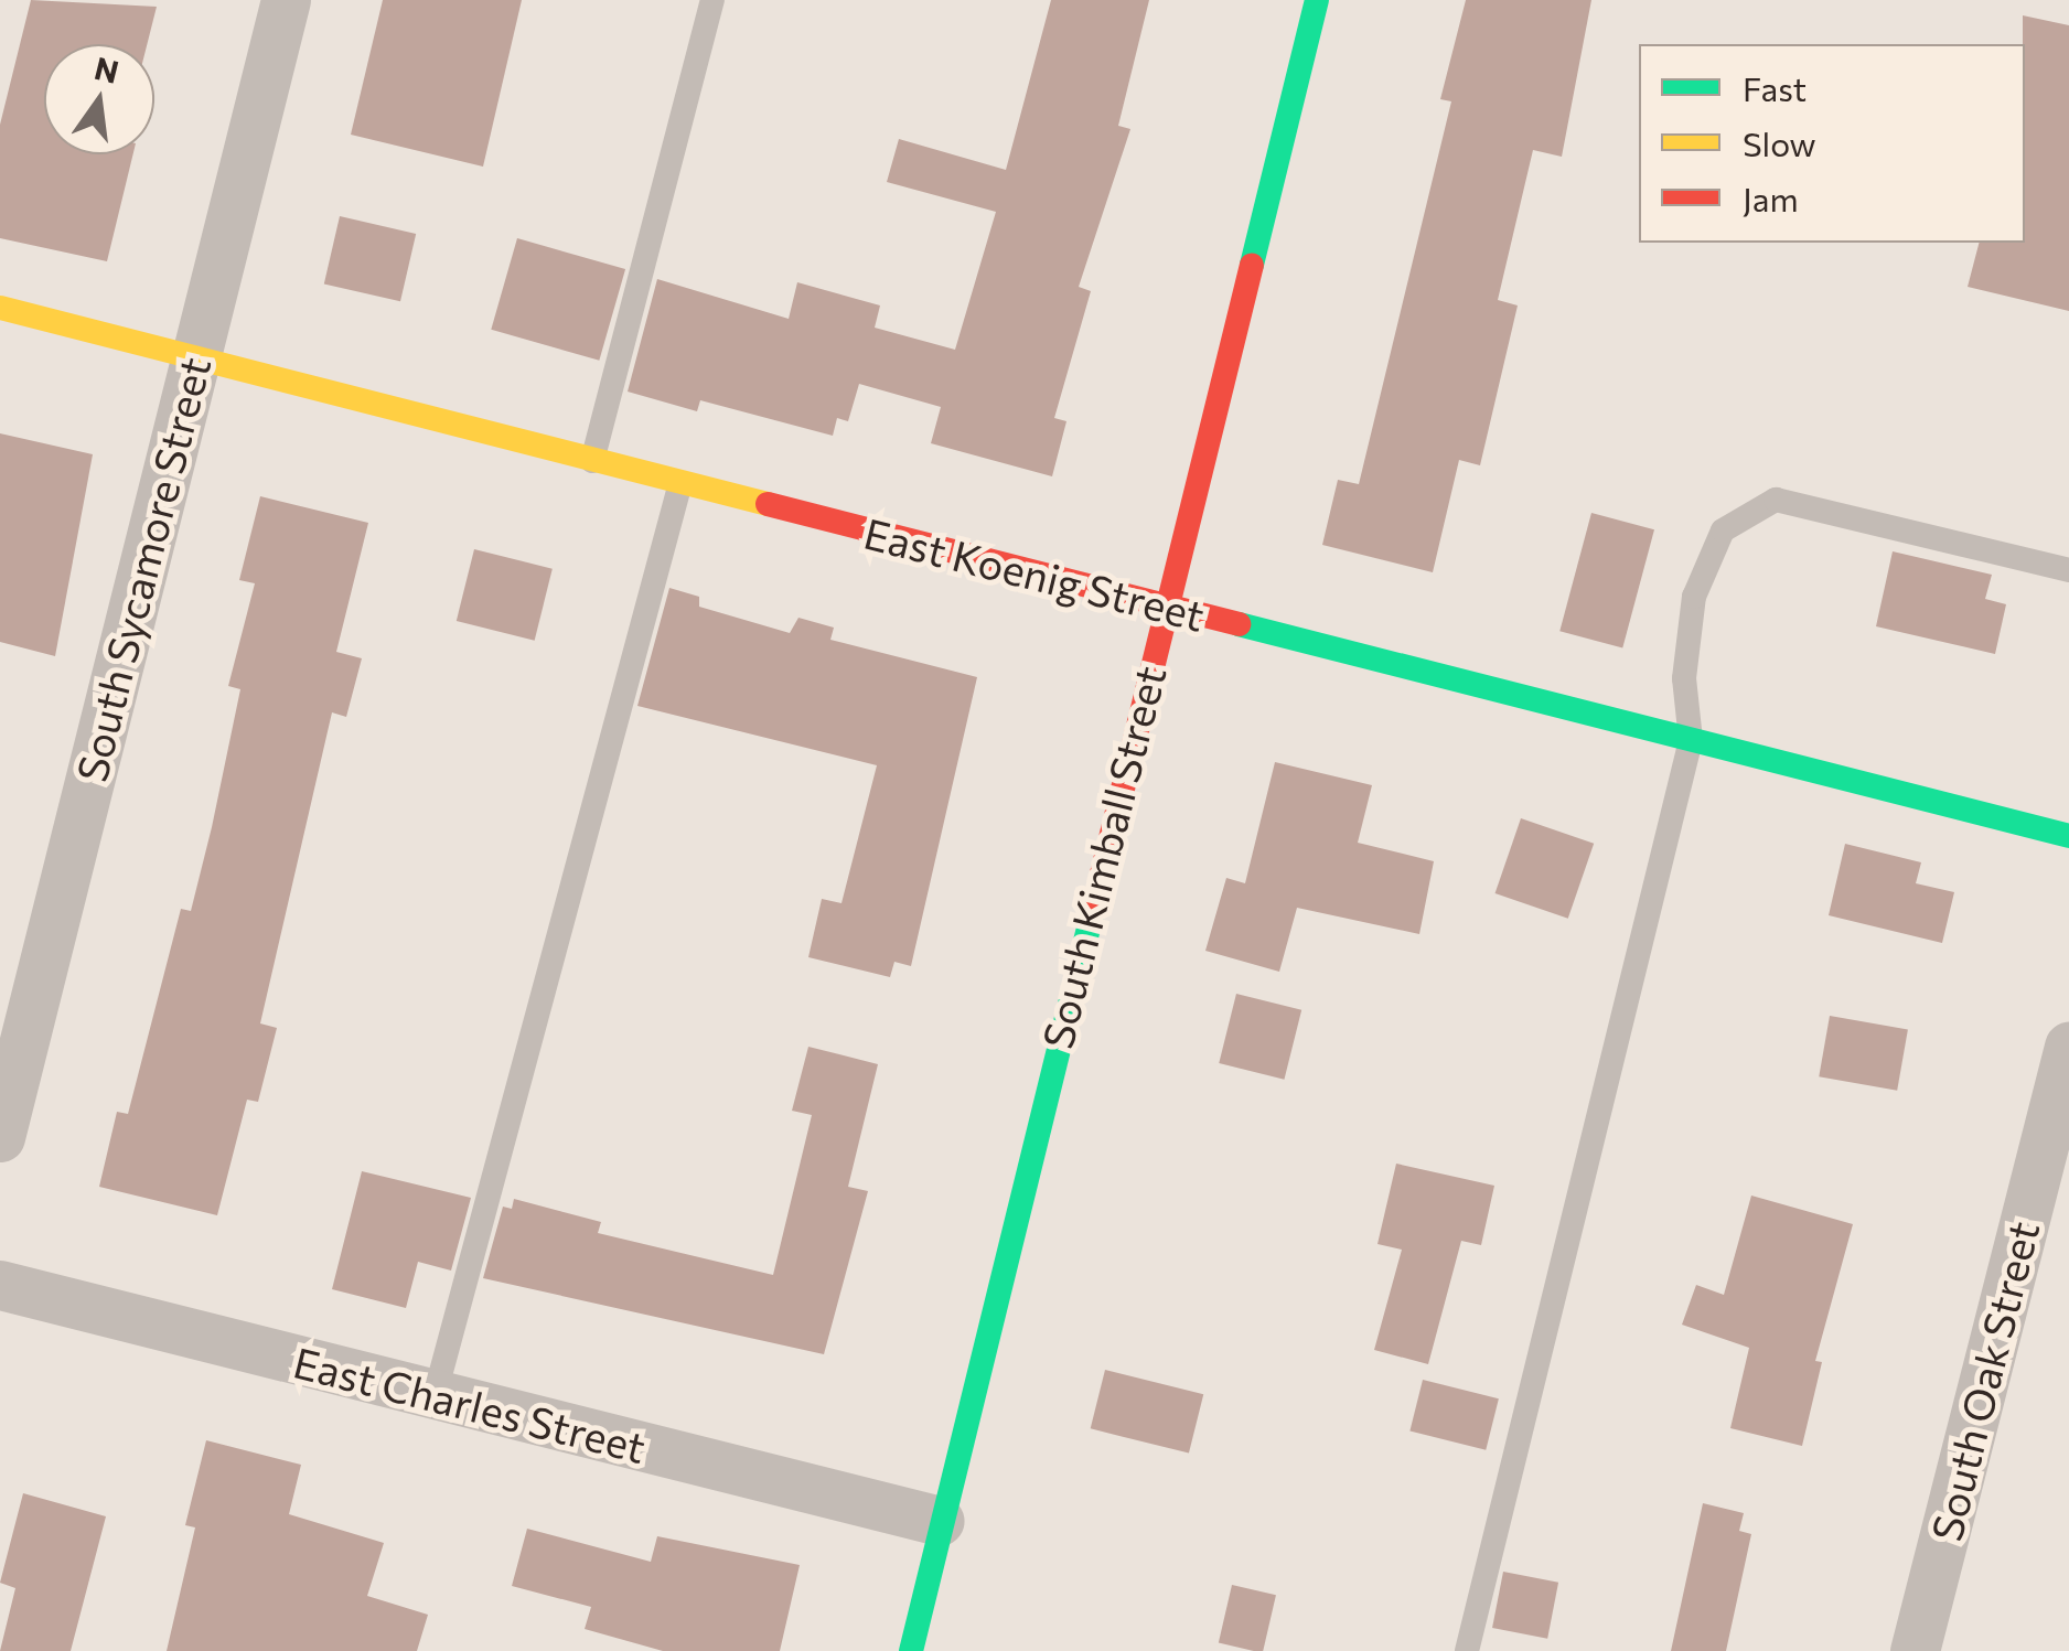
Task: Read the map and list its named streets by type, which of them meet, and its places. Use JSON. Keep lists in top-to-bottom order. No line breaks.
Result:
{"streets":{"street":["South Sycamore Street","East Koenig Street","South Kimball Street","South Oak Street","East Charles Street"]},"crossings":[["South Sycamore Street","East Koenig Street"],["East Koenig Street","South Kimball Street"],["South Kimball Street","East Charles Street"]],"legend":["Fast","Slow","Jam"],"north":"top"}
